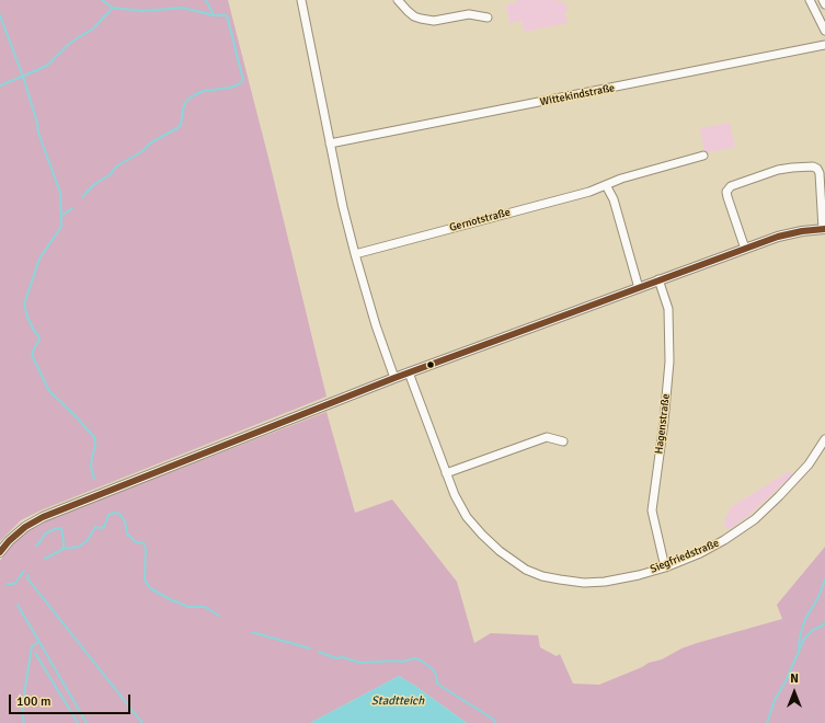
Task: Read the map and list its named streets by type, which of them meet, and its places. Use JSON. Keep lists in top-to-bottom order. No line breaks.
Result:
{"streets":{"street":["Wittekindstraße","Gernotstraße","Hagenstraße","Siegfriedstraße"]},"crossings":[["Hagenstraße","Siegfriedstraße"]],"water":["Stadtteich"],"scale_bar":"100 m","north":"top"}
